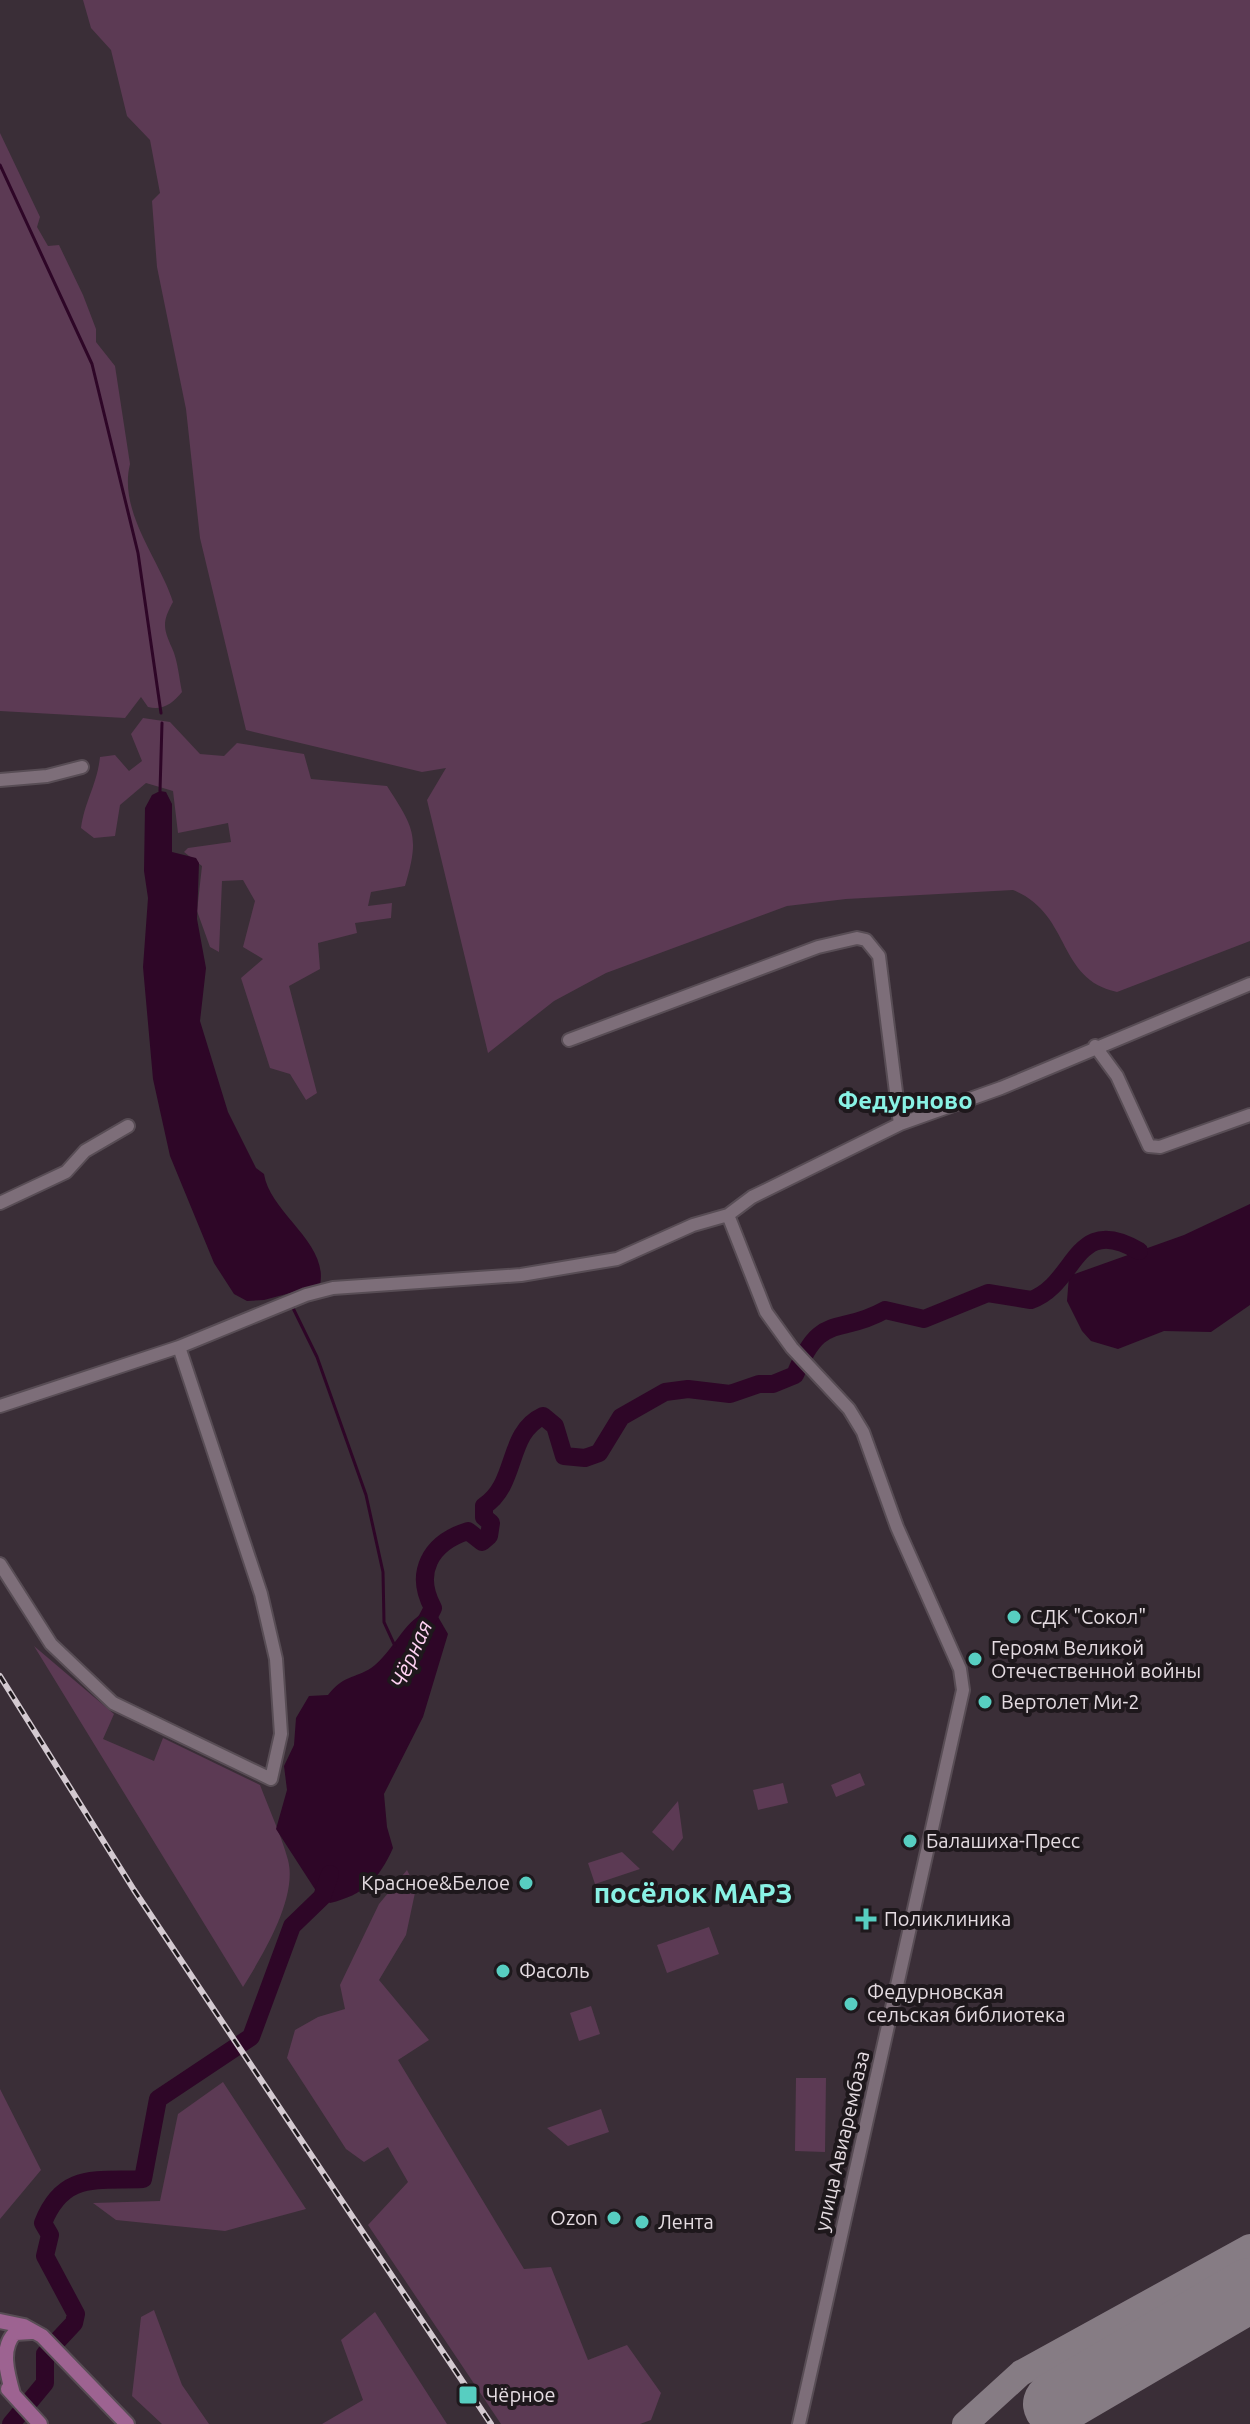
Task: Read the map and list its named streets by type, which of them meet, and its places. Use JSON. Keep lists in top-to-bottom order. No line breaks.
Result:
{"streets":{"street":["улица Авиарембаза"]},"districts":["Федурново","посёлок МАРЗ"],"water":["Чёрная"],"places":{"other":["СДК \"Сокол\"","Героям Великой Отечественной войны","Вертолет Ми-2","Балашиха-Пресс","Красное&Белое","Фасоль","Федурновская сельская библиотека","Ozon","Лента"],"health":["Поликлиника"],"transit":["Чёрное"]}}
